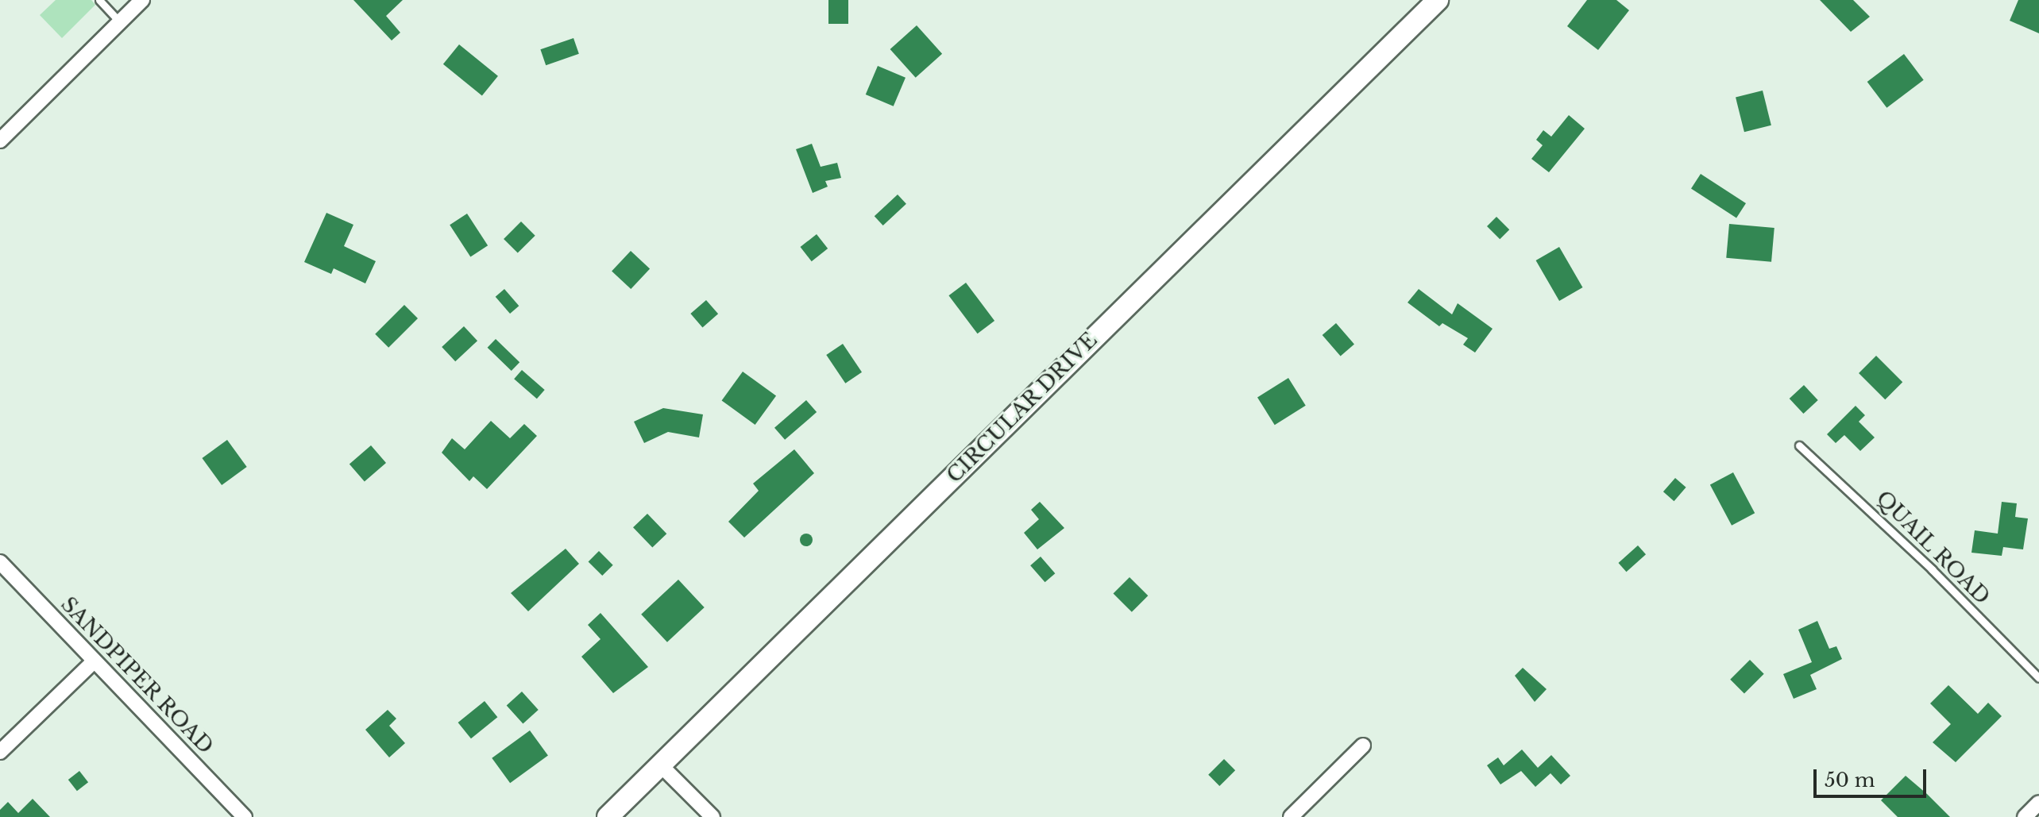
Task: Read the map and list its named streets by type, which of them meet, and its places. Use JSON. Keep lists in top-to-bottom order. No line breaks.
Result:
{"streets":{"street":["CIRCULAR DRIVE","SANDPIPER ROAD"],"lane":["QUAIL ROAD"]},"scale_bar":"50 m"}
